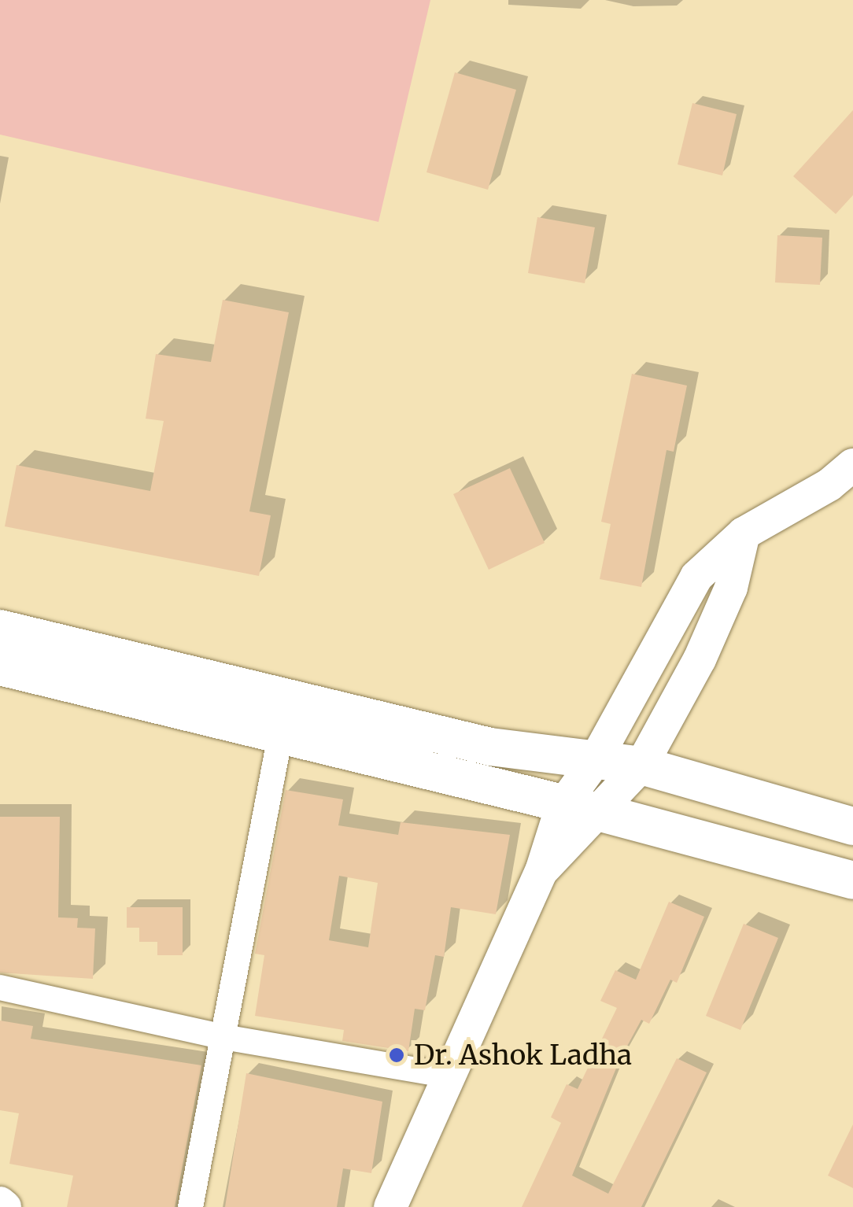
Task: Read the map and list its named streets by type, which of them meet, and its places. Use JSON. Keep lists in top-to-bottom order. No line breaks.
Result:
{"places":["Dr. Ashok Ladha"]}
